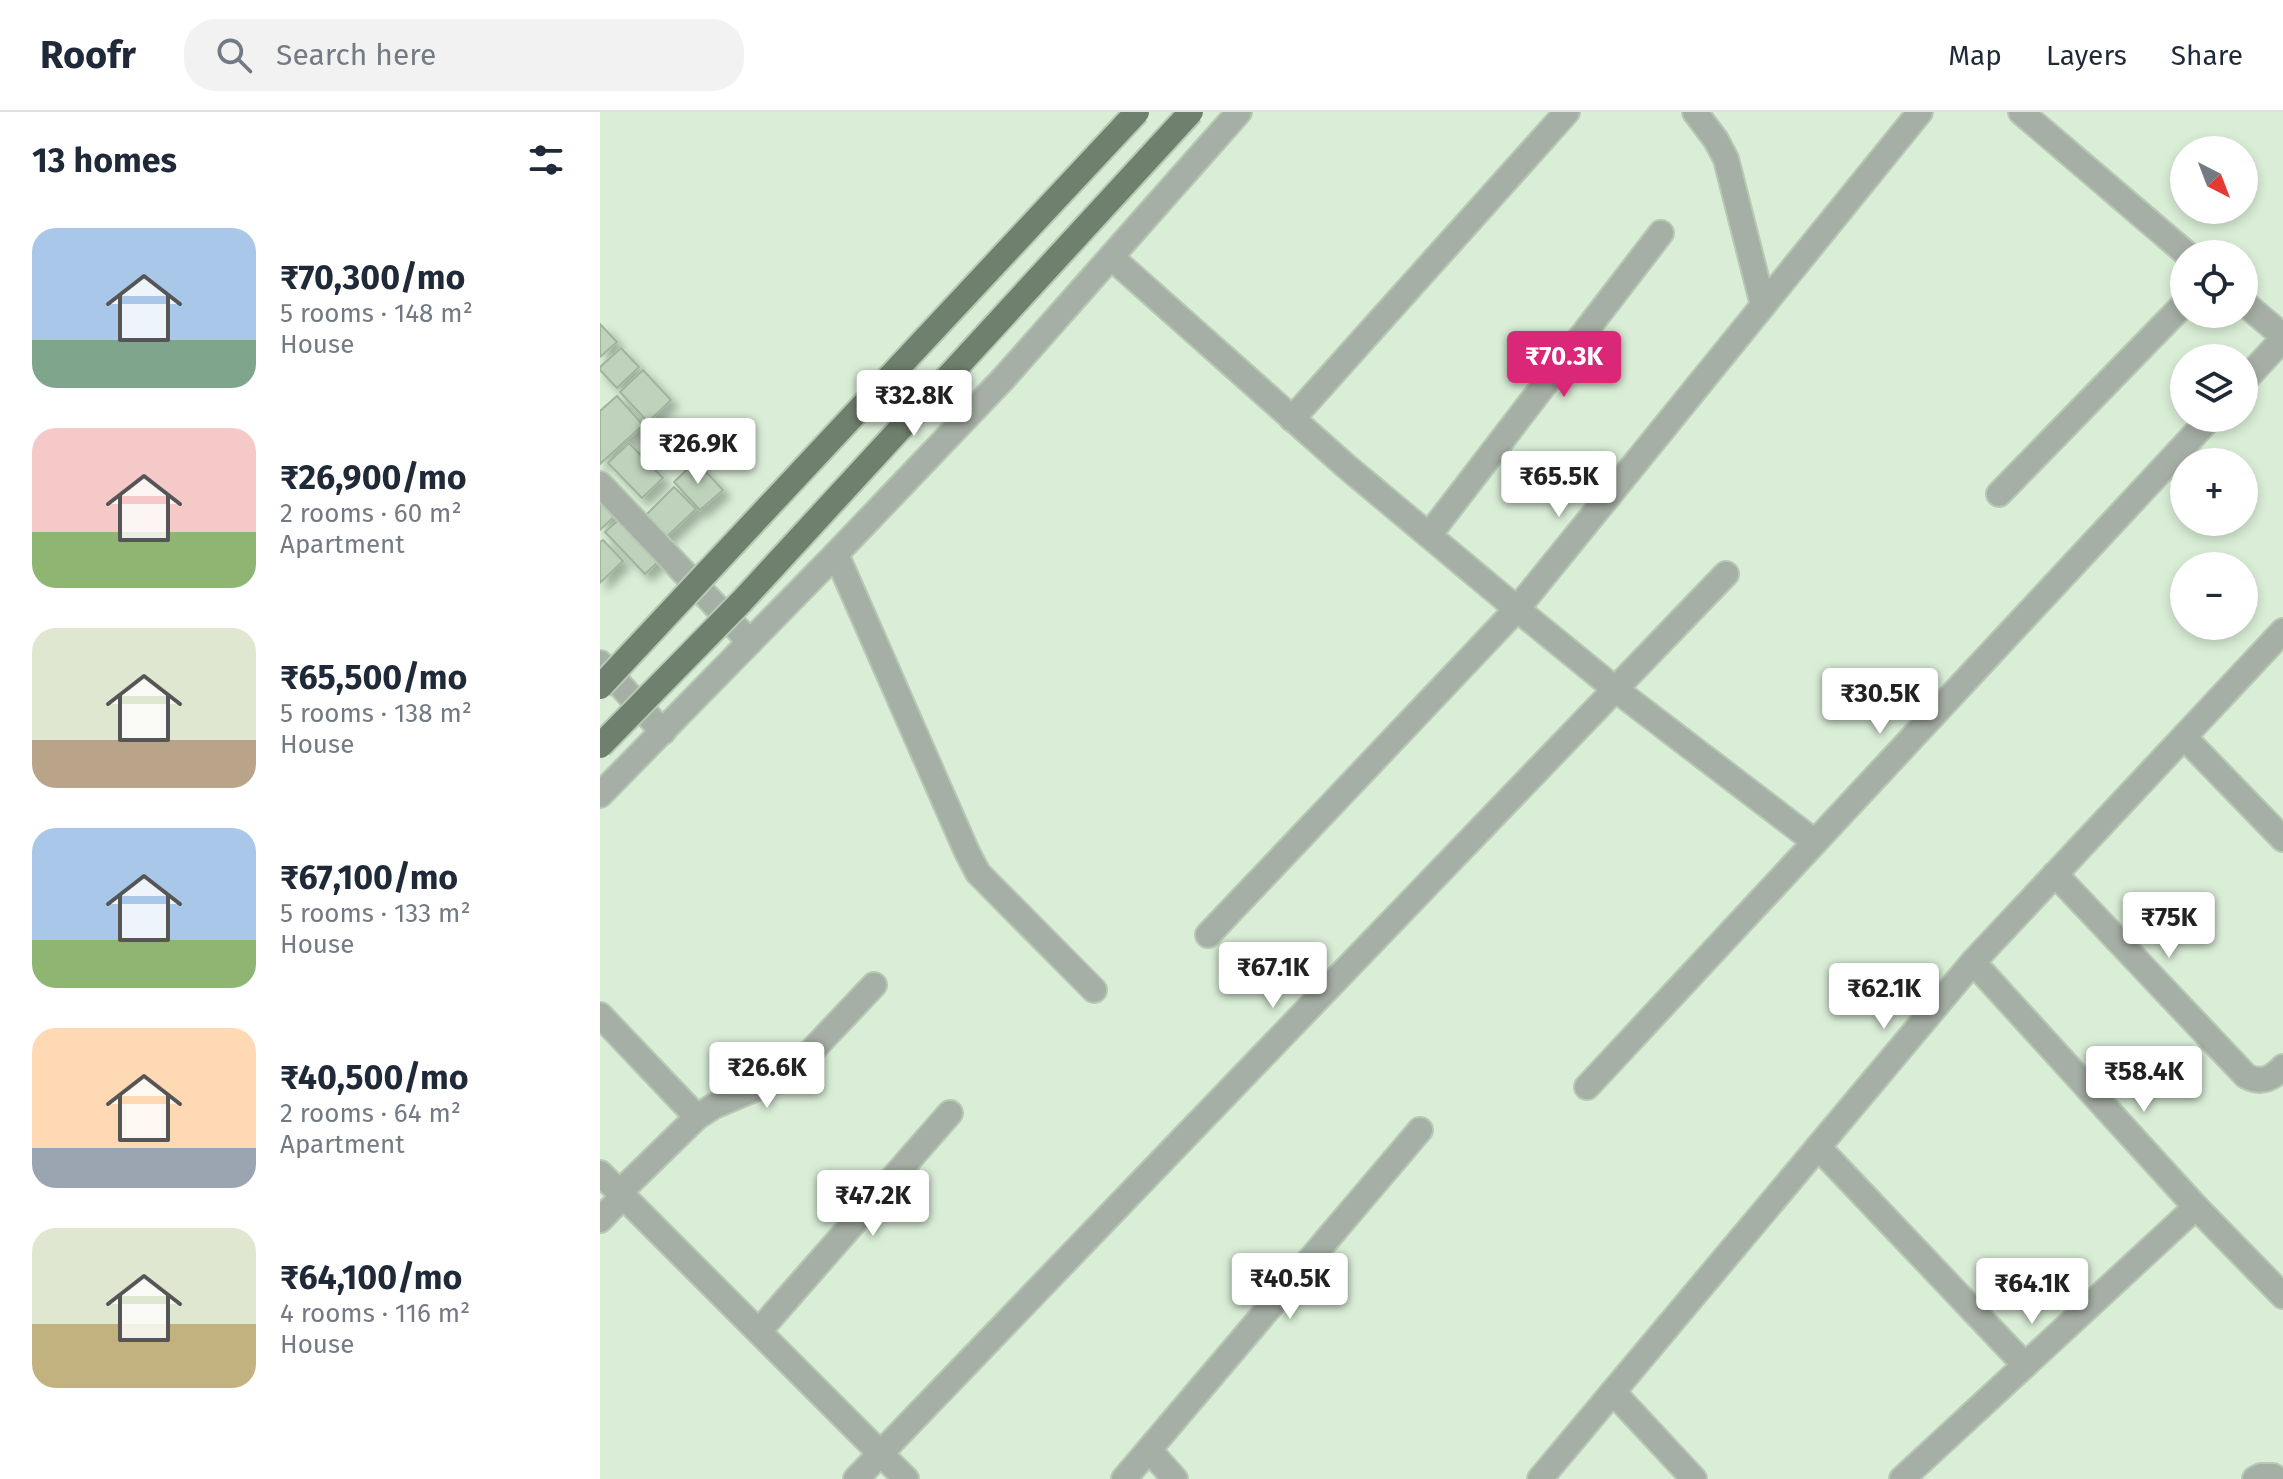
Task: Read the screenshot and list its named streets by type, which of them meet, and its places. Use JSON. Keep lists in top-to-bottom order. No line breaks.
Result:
{"north":"bottom right","page":{"header":"Roofr","search":"Search here","nav":["Map","Layers","Share"],"heading":"13 homes","map_buttons":["+","−"],"list":[{"name":"₹70,300/mo","note":"5 rooms · 148 m² · House"},{"name":"₹26,900/mo","note":"2 rooms · 60 m² · Apartment"},{"name":"₹65,500/mo","note":"5 rooms · 138 m² · House"},{"name":"₹67,100/mo","note":"5 rooms · 133 m² · House"},{"name":"₹40,500/mo","note":"2 rooms · 64 m² · Apartment"},{"name":"₹64,100/mo","note":"4 rooms · 116 m² · House"}],"price":["₹70.3K","₹32.8K","₹26.9K","₹65.5K","₹30.5K","₹75K","₹67.1K","₹62.1K","₹26.6K","₹58.4K","₹47.2K","₹40.5K","₹64.1K"]}}
